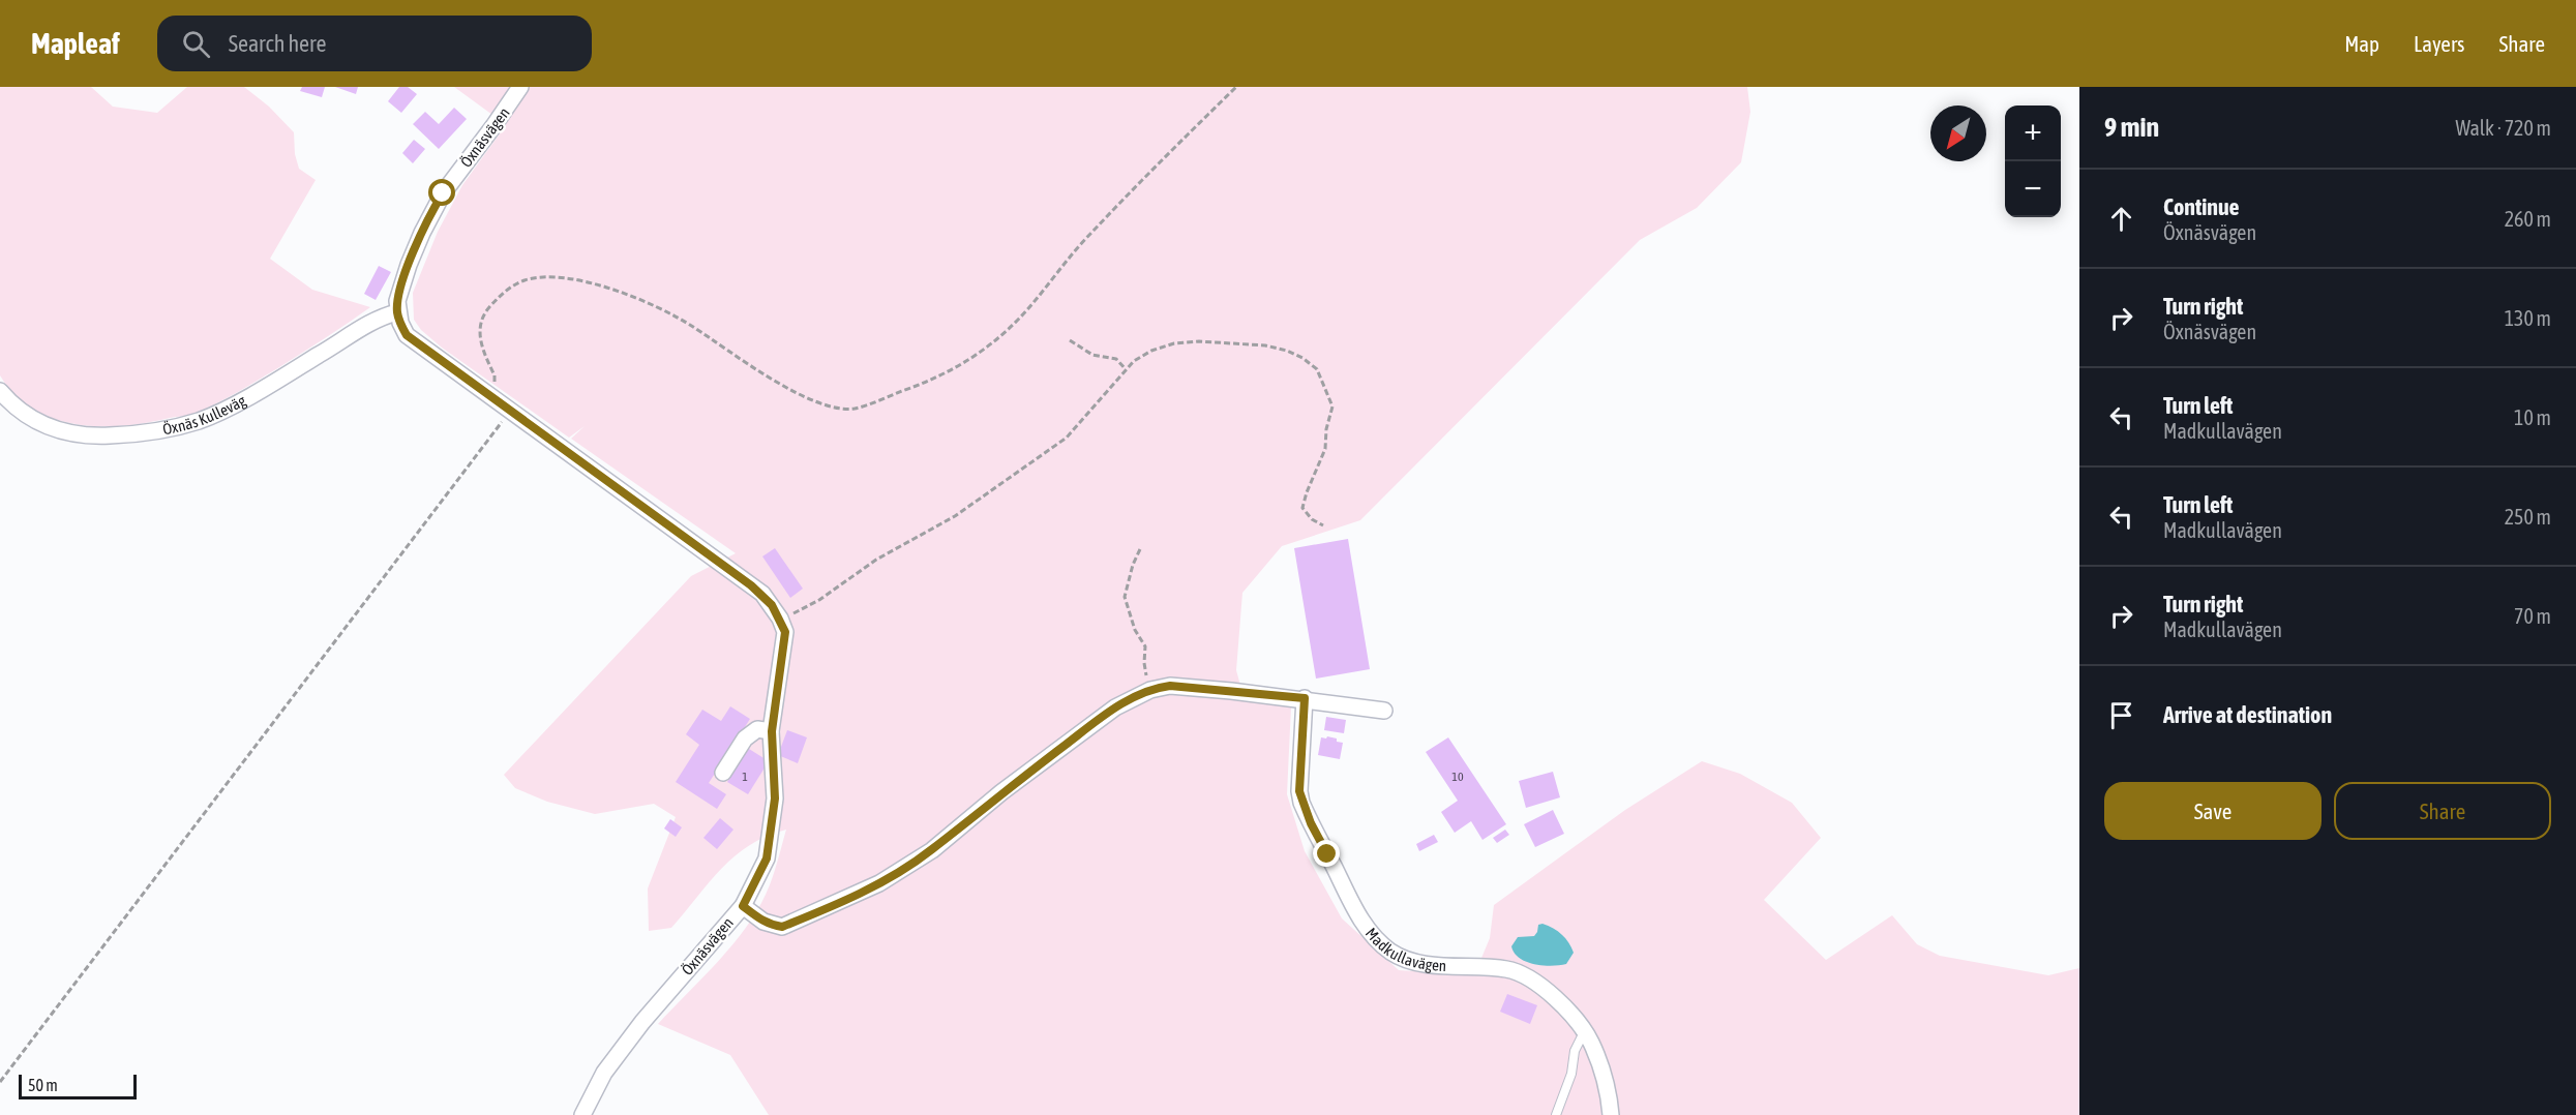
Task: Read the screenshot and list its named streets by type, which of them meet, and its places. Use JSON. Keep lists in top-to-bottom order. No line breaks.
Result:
{"streets":{"street":["Öxnäsvägen","Öxnäs Kulleväg","Madkullavägen"]},"crossings":[["Öxnäsvägen","Öxnäs Kulleväg"]],"house_numbers":["1","10"],"scale_bar":"50 m","north":"bottom left","page":{"header":"Mapleaf","search":"Search here","nav":["Map","Layers","Share"],"heading":["9 min","Walk · 720 m"],"map_buttons":["+","−"],"list":[["Continue","Öxnäsvägen","260 m"],["Turn right","Öxnäsvägen","130 m"],["Turn left","Madkullavägen","10 m"],["Turn left","Madkullavägen","250 m"],["Turn right","Madkullavägen","70 m"],"Arrive at destination"],"buttons":["Save","Share"],"scale":"50 m"}}
